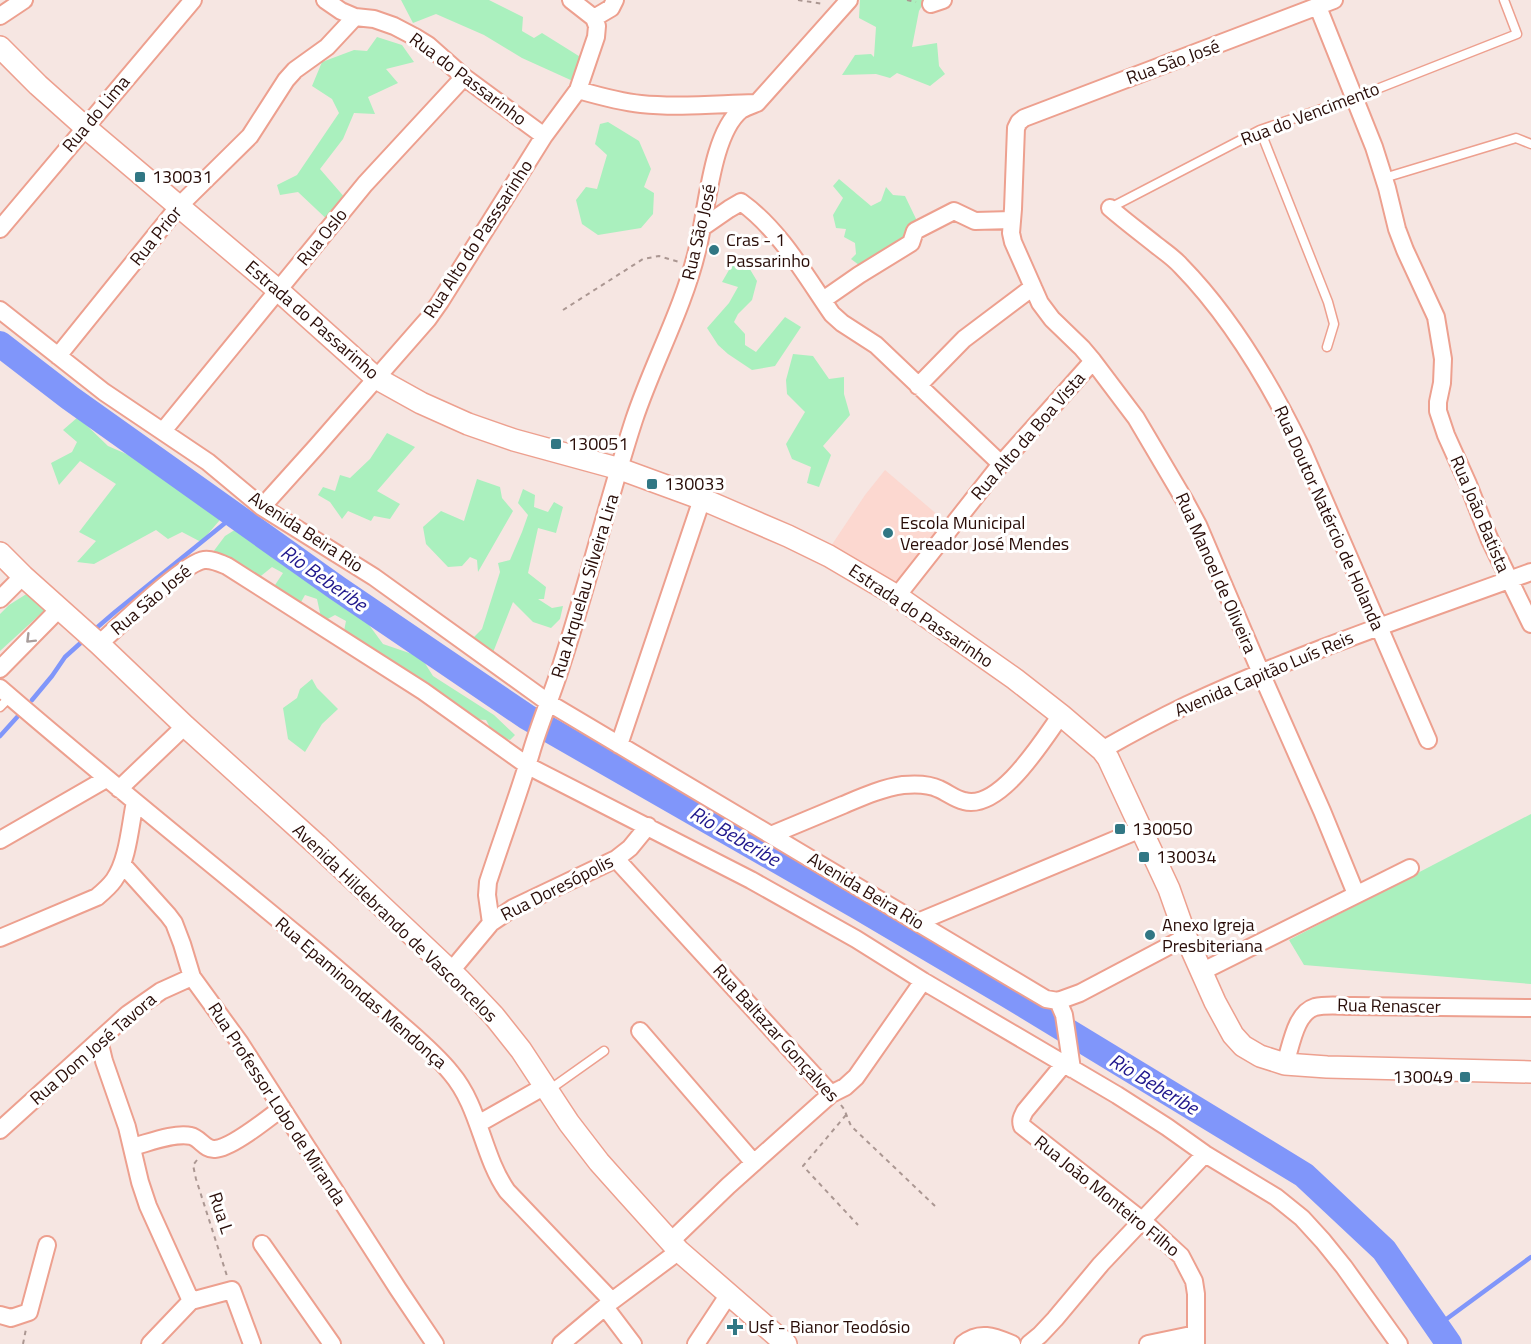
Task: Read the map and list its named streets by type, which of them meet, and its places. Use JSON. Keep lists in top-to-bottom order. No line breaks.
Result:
{"streets":{"street":["Rua São José","Rua do Passarinho","Rua do Lima","Rua Prior","Rua Oslo","Rua Alto do Passsarinho","Estrada do Passarinho","Rua Alto da Boa Vista","Rua João Batista","Rua Doutor Natércio de Holanda","Avenida Beira Rio","Rua Manoel de Oliveira","Rua Arquelau Silveira Lira","Avenida Capitão Luís Reis","Rua Doresópolis","Avenida Hildebrando de Vasconcelos","Rua Epaminondas Mendonça","Rua Renascer","Rua Baltazar Gonçalves","Rua Dom José Tavora","Rua Professor Lobo de Miranda","Rua João Monteiro Filho"],"lane":["Rua do Vencimento"],"path":["Rua L"]},"crossings":[["Rua São José","Estrada do Passarinho"],["Rua São José","Rua Manoel de Oliveira"],["Rua São José","Rua Arquelau Silveira Lira"],["Rua São José","Avenida Hildebrando de Vasconcelos"],["Rua do Passarinho","Rua Prior"],["Rua do Passarinho","Rua Oslo"],["Rua do Passarinho","Rua Alto do Passsarinho"],["Rua do Lima","Estrada do Passarinho"],["Rua do Vencimento","Rua João Batista"],["Rua do Vencimento","Rua Doutor Natércio de Holanda"],["Rua Prior","Estrada do Passarinho"],["Rua Prior","Avenida Beira Rio"],["Rua Oslo","Estrada do Passarinho"],["Rua Oslo","Avenida Beira Rio"],["Rua Alto do Passsarinho","Estrada do Passarinho"],["Rua Alto do Passsarinho","Avenida Beira Rio"],["Estrada do Passarinho","Rua Alto da Boa Vista"],["Estrada do Passarinho","Rua Arquelau Silveira Lira"],["Estrada do Passarinho","Avenida Capitão Luís Reis"],["Estrada do Passarinho","Rua Renascer"],["Rua Alto da Boa Vista","Rua Manoel de Oliveira"],["Rua João Batista","Avenida Capitão Luís Reis"],["Rua Doutor Natércio de Holanda","Avenida Capitão Luís Reis"],["Avenida Beira Rio","Rua Arquelau Silveira Lira"],["Rua Manoel de Oliveira","Avenida Capitão Luís Reis"],["Rua Arquelau Silveira Lira","Rua Doresópolis"],["Rua Doresópolis","Rua Baltazar Gonçalves"],["Rua Dom José Tavora","Rua Professor Lobo de Miranda"]],"water":["Rio Beberibe"],"places":{"transit":["130031","130051","130033","130050","130034","130049"],"other":["Cras - 1 Passarinho","Escola Municipal Vereador José Mendes","Anexo Igreja Presbiteriana"],"health":["Usf - Bianor Teodósio"]}}
